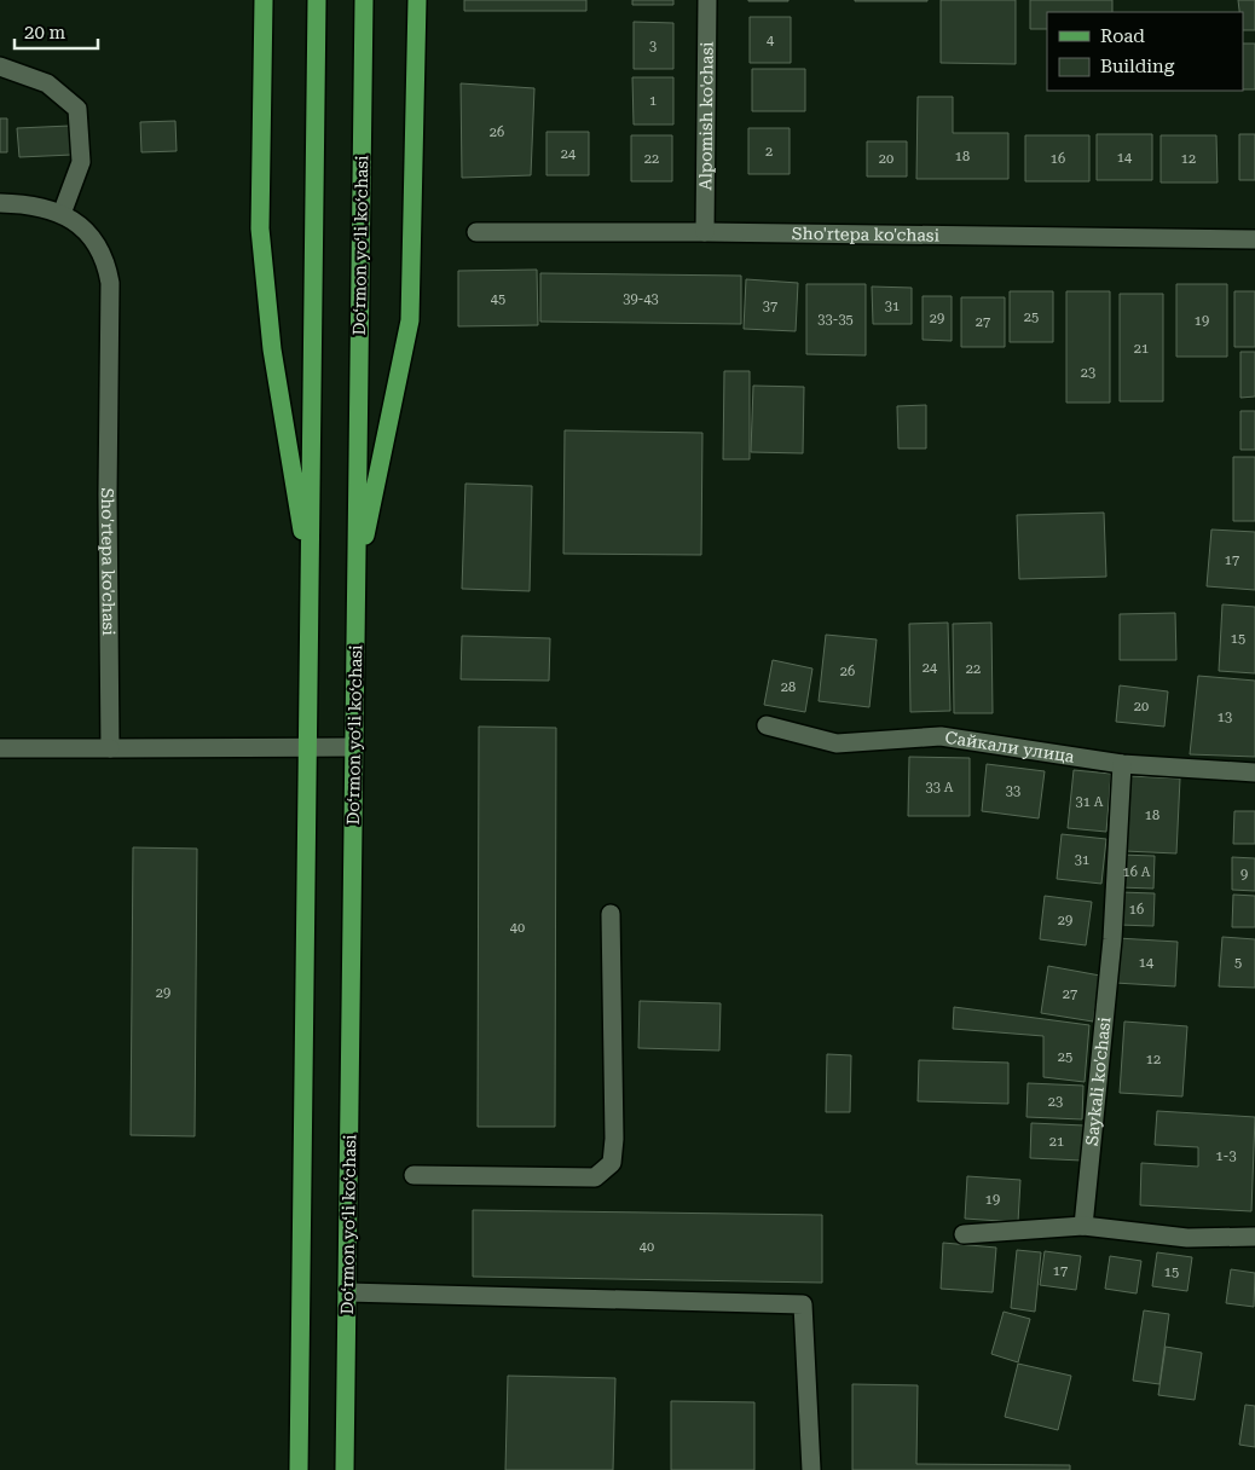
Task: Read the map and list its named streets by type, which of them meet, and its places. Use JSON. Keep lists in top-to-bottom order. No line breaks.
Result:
{"streets":{"main road":["Do‘rmon yo‘li ko‘chasi"],"street":["Alpomish ko'chasi","Sho'rtepa ko'chasi","Сайкали улица","Saykali ko'chasi"]},"crossings":[["Alpomish ko'chasi","Sho'rtepa ko'chasi"],["Сайкали улица","Saykali ko'chasi"]],"house_numbers":["4","3","1","26","2","24","18","14","22","20","16","12","45","39-43","37","31","25","29","33-35","19","27","21","23","17","15","24","22","26","28","20","13","33 A","33","31 A","18","31","16 А","9","16","29","40","14","5","29","27","25","12","23","21","1-3","19","40","17","15"],"legend":["Road","Building"],"scale_bar":"20 m"}
